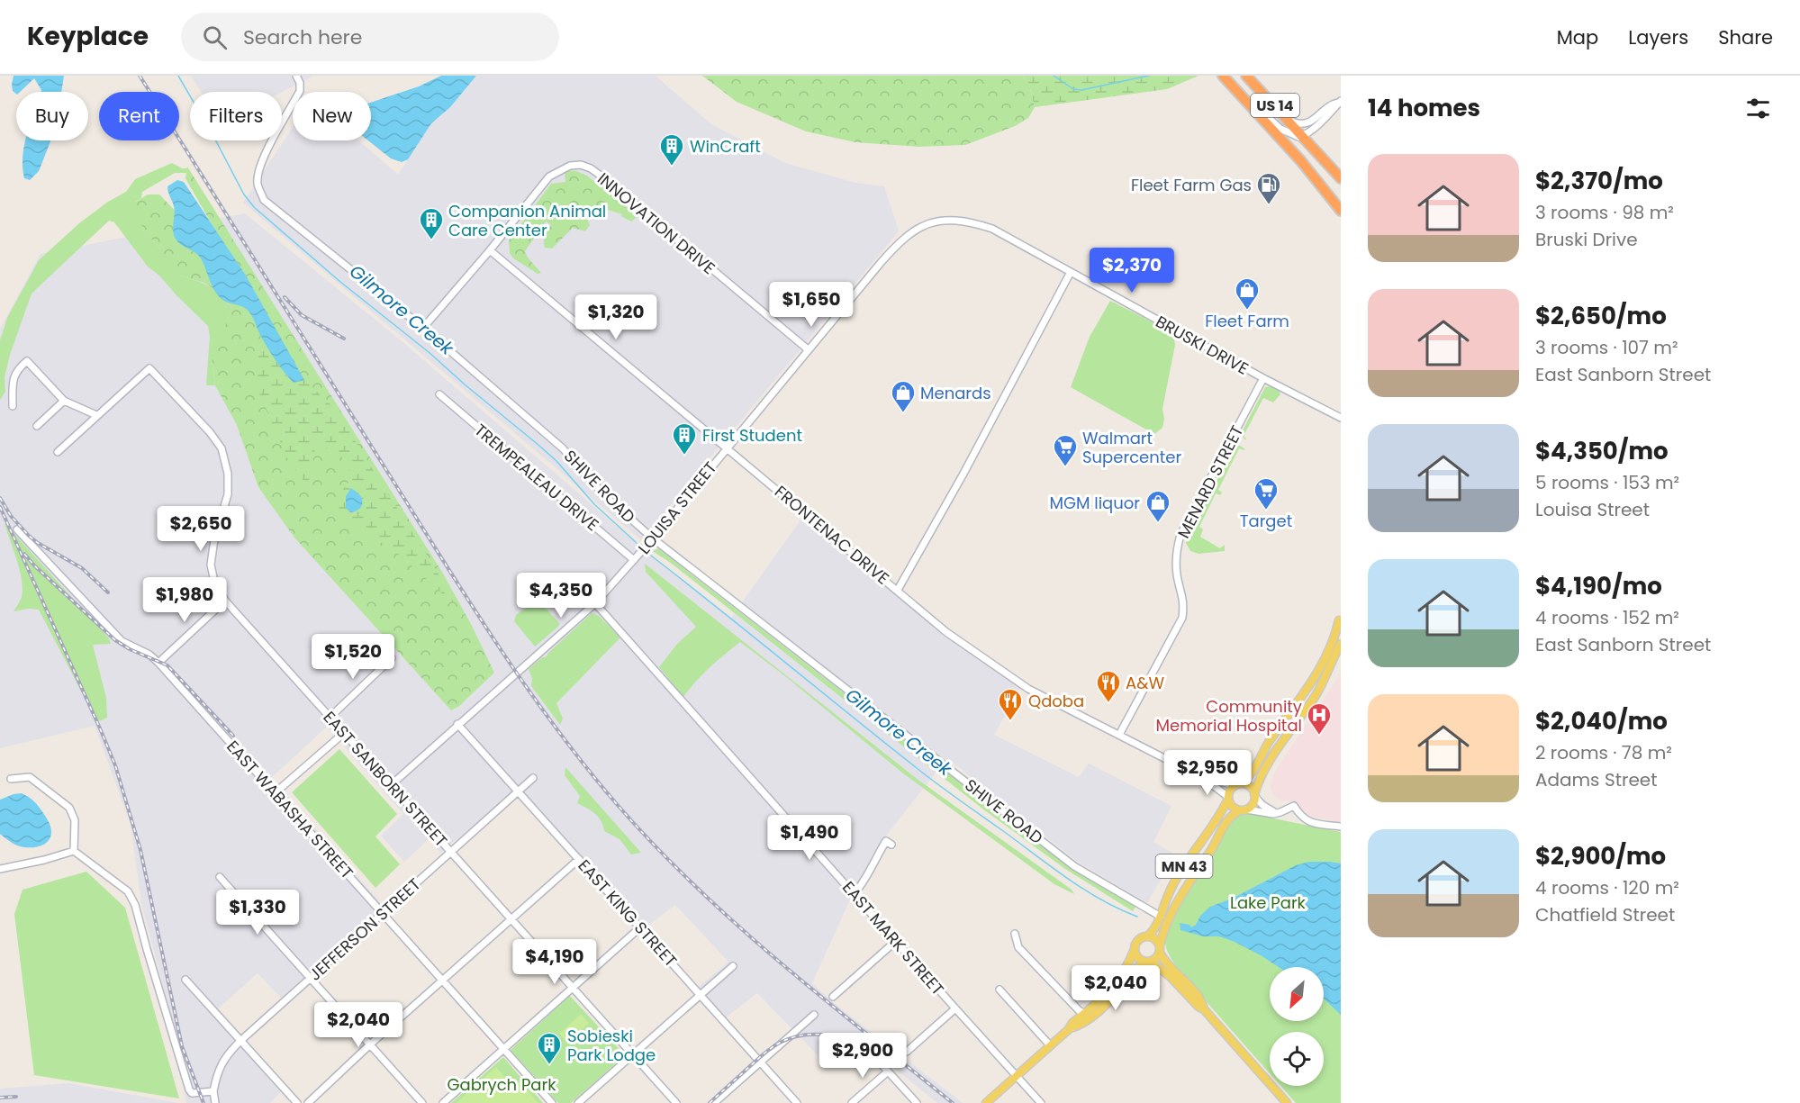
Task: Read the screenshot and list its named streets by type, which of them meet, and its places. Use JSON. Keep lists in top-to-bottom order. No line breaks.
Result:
{"streets":{"highway":["US 14"],"main road":["MN 43"],"street":["INNOVATION DRIVE","BRUSKI DRIVE","TREMPEALEAU DRIVE","MENARD STREET","SHIVE ROAD","LOUISA STREET","FRONTENAC DRIVE","EAST SANBORN STREET","EAST WABASHA STREET","EAST KING STREET","JEFFERSON STREET","EAST MARK STREET"]},"crossings":[["INNOVATION DRIVE","SHIVE ROAD"],["INNOVATION DRIVE","LOUISA STREET"],["INNOVATION DRIVE","FRONTENAC DRIVE"],["BRUSKI DRIVE","MENARD STREET"],["BRUSKI DRIVE","LOUISA STREET"],["TREMPEALEAU DRIVE","LOUISA STREET"],["MENARD STREET","FRONTENAC DRIVE"],["SHIVE ROAD","LOUISA STREET"],["SHIVE ROAD","MN 43"],["LOUISA STREET","FRONTENAC DRIVE"],["LOUISA STREET","EAST SANBORN STREET"],["LOUISA STREET","EAST KING STREET"],["LOUISA STREET","EAST MARK STREET"],["FRONTENAC DRIVE","MN 43"],["EAST SANBORN STREET","JEFFERSON STREET"],["EAST WABASHA STREET","JEFFERSON STREET"],["EAST KING STREET","JEFFERSON STREET"]],"water":["Gilmore Creek"],"parks":["Lake Park","Gabrych Park"],"places":{"building":["WinCraft","Companion Animal Care Center","First Student","Sobieski Park Lodge"],"fuel station":["Fleet Farm Gas"],"shop":["Fleet Farm","Menards","MGM liquor"],"supermarket":["Walmart Supercenter","Target"],"restaurant":["A&W","Qdoba"],"hospital":["Community Memorial Hospital"]},"north":"bottom left","page":{"header":"Keyplace","search":"Search here","nav":["Map","Layers","Share"],"heading":"14 homes","chip":["Buy","Rent","Filters","New"],"list":[{"name":"$2,370/mo","note":"3 rooms · 98 m² · Bruski Drive"},{"name":"$2,650/mo","note":"3 rooms · 107 m² · East Sanborn Street"},{"name":"$4,350/mo","note":"5 rooms · 153 m² · Louisa Street"},{"name":"$4,190/mo","note":"4 rooms · 152 m² · East Sanborn Street"},{"name":"$2,040/mo","note":"2 rooms · 78 m² · Adams Street"},{"name":"$2,900/mo","note":"4 rooms · 120 m² · Chatfield Street"}],"price":["$2,370","$1,650","$1,320","$2,650","$4,350","$1,980","$1,520","$2,950","$1,490","$1,330","$4,190","$2,040","$2,040","$2,900"]}}
